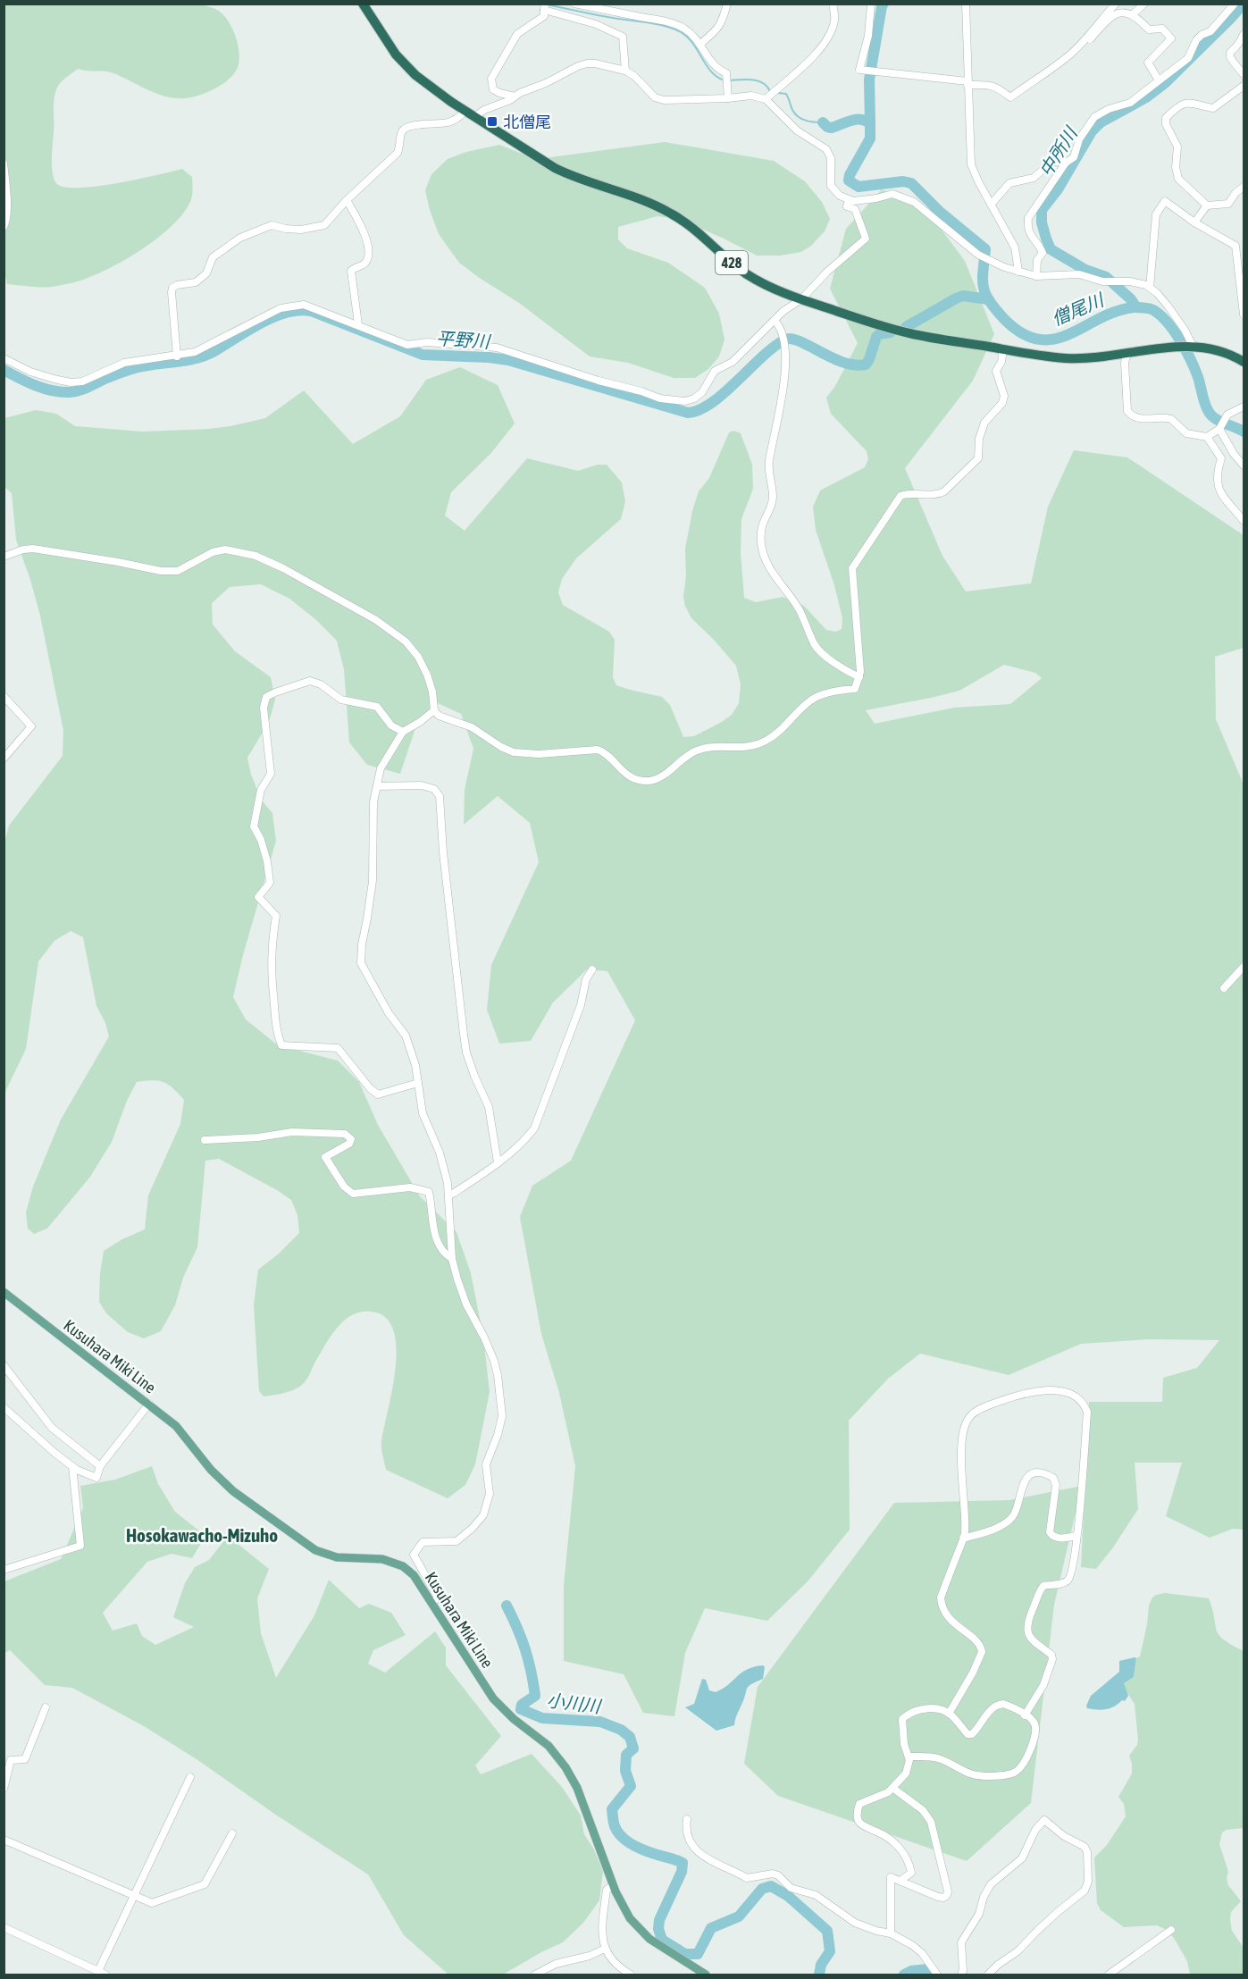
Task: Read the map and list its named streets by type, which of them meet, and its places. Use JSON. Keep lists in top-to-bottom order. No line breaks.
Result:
{"streets":{"highway":["428"],"main road":["Kusuhara Miki Line"]},"districts":["Hosokawacho-Mizuho"],"water":["中所川","僧尾川","平野川","小川川"],"places":{"transit":["北僧尾"]}}
